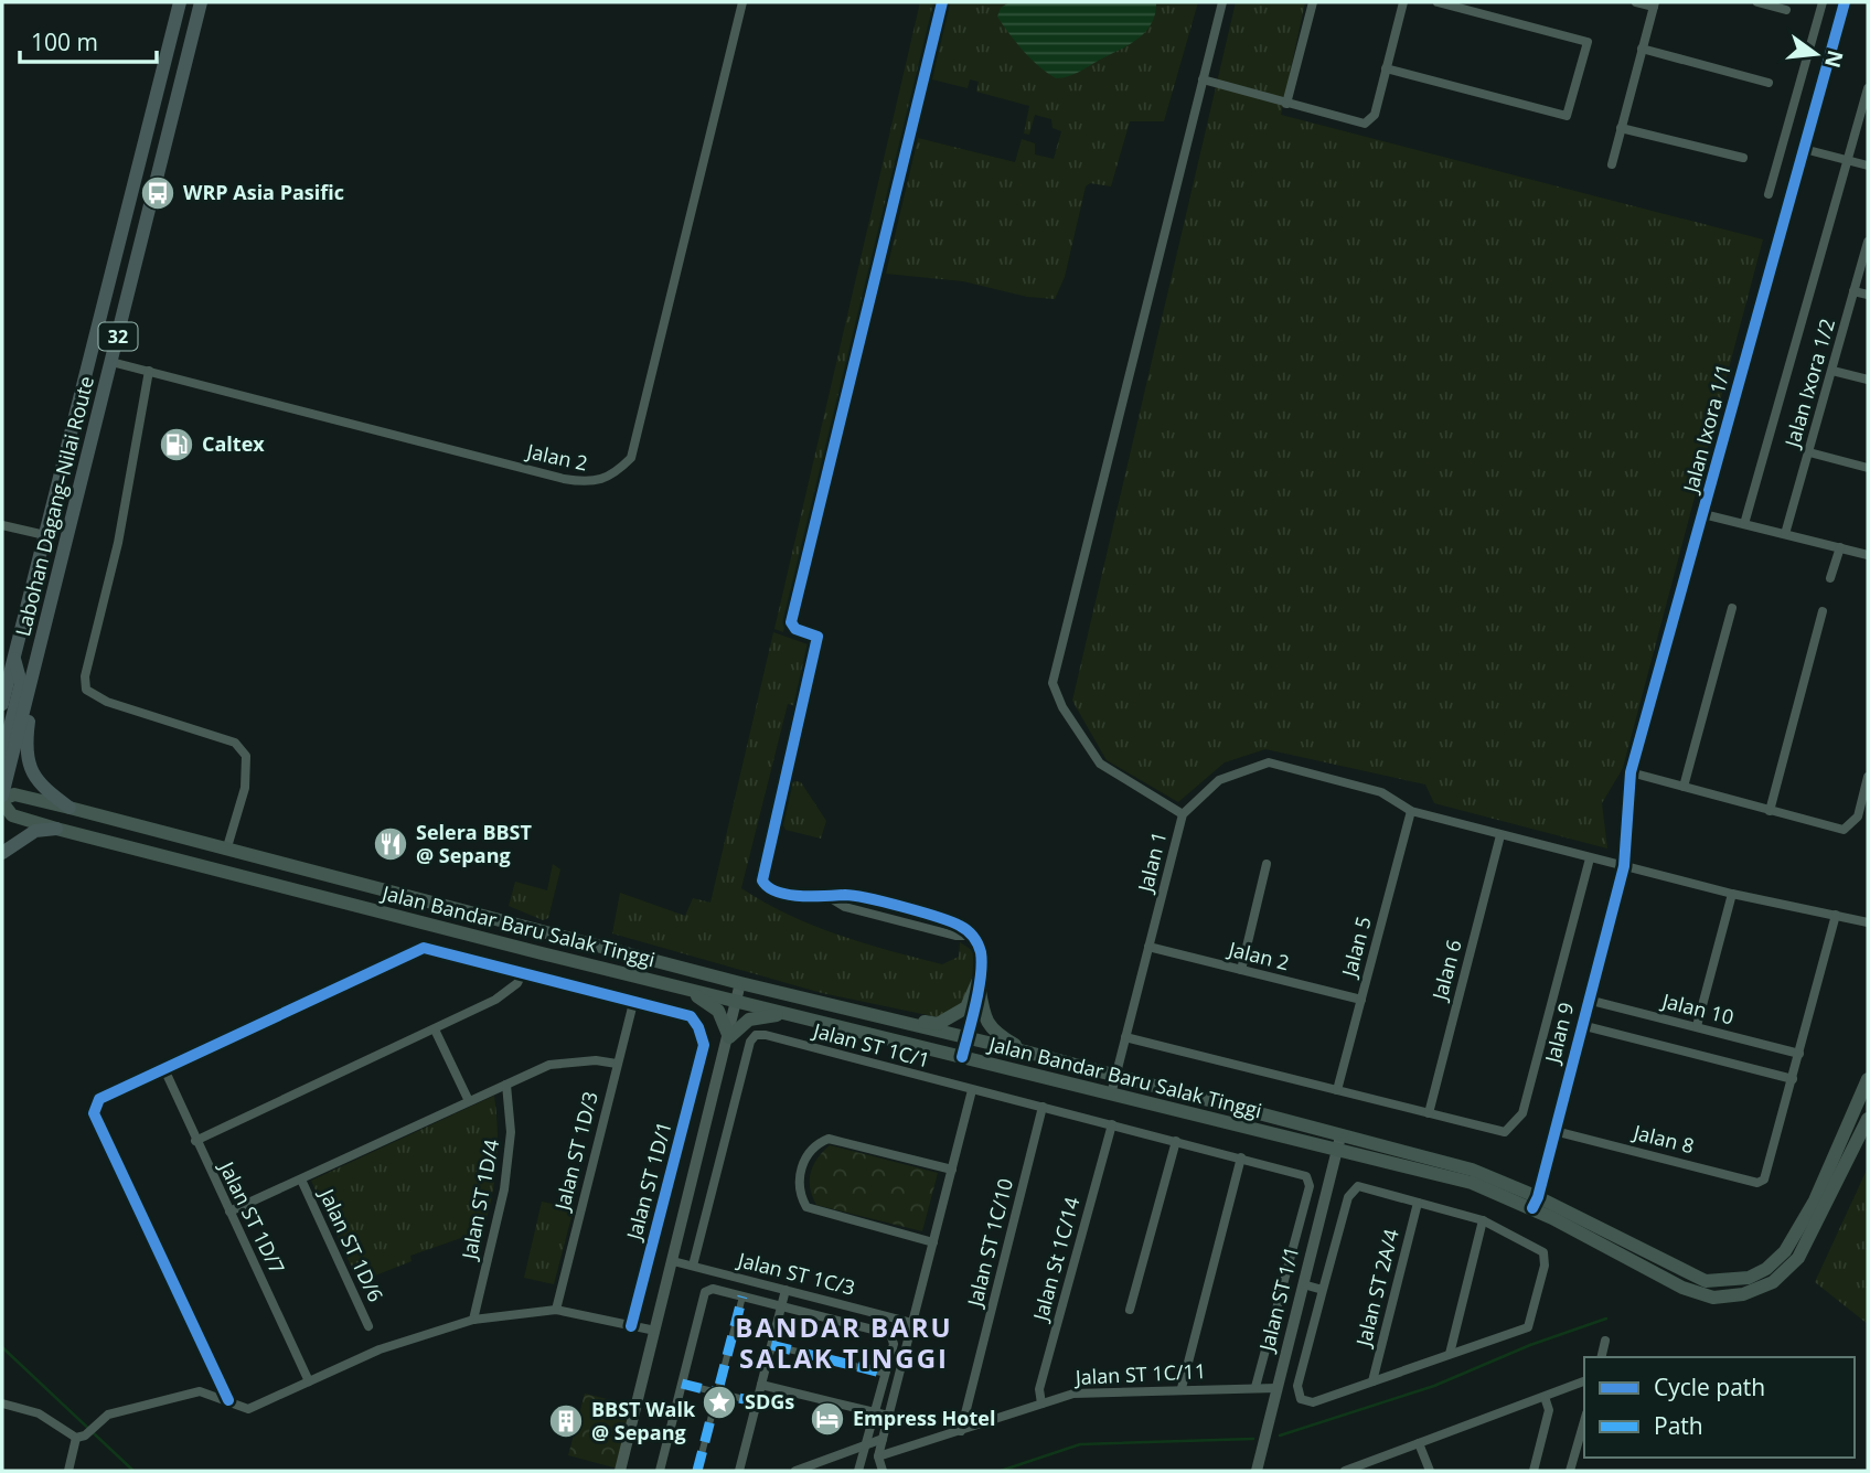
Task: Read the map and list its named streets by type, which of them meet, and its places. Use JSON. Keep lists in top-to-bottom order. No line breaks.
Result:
{"streets":{"main road":["32","Labohan Dagang–Nilai Route","Jalan Bandar Baru Salak Tinggi"],"street":["Jalan Ixora 1/2","Jalan Ixora 1/1","Jalan 2","Jalan 1","Jalan 5","Jalan 6","Jalan 10","Jalan 9","Jalan ST 1C/1","Jalan 8","Jalan ST 1D/3","Jalan ST 1D/1","Jalan ST 1D/4","Jalan ST 1D/7","Jalan ST 1C/10","Jalan ST 1D/6","Jalan St 1C/14","Jalan ST 1C/3","Jalan ST 2A/4","Jalan ST 1/1","Jalan ST 1C/11"]},"crossings":[["Jalan Ixora 1/1","Jalan 1"],["Jalan Ixora 1/1","Jalan 9"],["Jalan 2","Labohan Dagang–Nilai Route"],["Jalan 2","Jalan 1"],["Jalan 2","Jalan 5"],["Labohan Dagang–Nilai Route","Jalan Bandar Baru Salak Tinggi"],["Jalan 1","Jalan Bandar Baru Salak Tinggi"],["Jalan 1","Jalan 5"],["Jalan 1","Jalan 6"],["Jalan 1","Jalan 9"],["Jalan Bandar Baru Salak Tinggi","Jalan 9"],["Jalan Bandar Baru Salak Tinggi","Jalan ST 1/1"],["Jalan 10","Jalan 9"],["Jalan 9","Jalan 8"],["Jalan ST 1C/1","Jalan ST 1C/10"],["Jalan ST 1C/1","Jalan St 1C/14"],["Jalan ST 1C/1","Jalan ST 1C/3"],["Jalan ST 1C/1","Jalan ST 1C/11"],["Jalan ST 1D/3","Jalan ST 1D/1"],["Jalan ST 1C/10","Jalan ST 1C/11"],["Jalan St 1C/14","Jalan ST 1C/11"],["Jalan ST 1/1","Jalan ST 1C/11"]],"districts":["BANDAR BARU SALAK TINGGI"],"places":{"bus stop":["WRP Asia Pasific"],"fuel station":["Caltex"],"restaurant":["Selera BBST @ Sepang"],"place":["SDGs"],"hotel":["Empress Hotel"],"building":["BBST Walk @ Sepang"]},"legend":["Cycle path","Path"],"scale_bar":"100 m","north":"right"}
